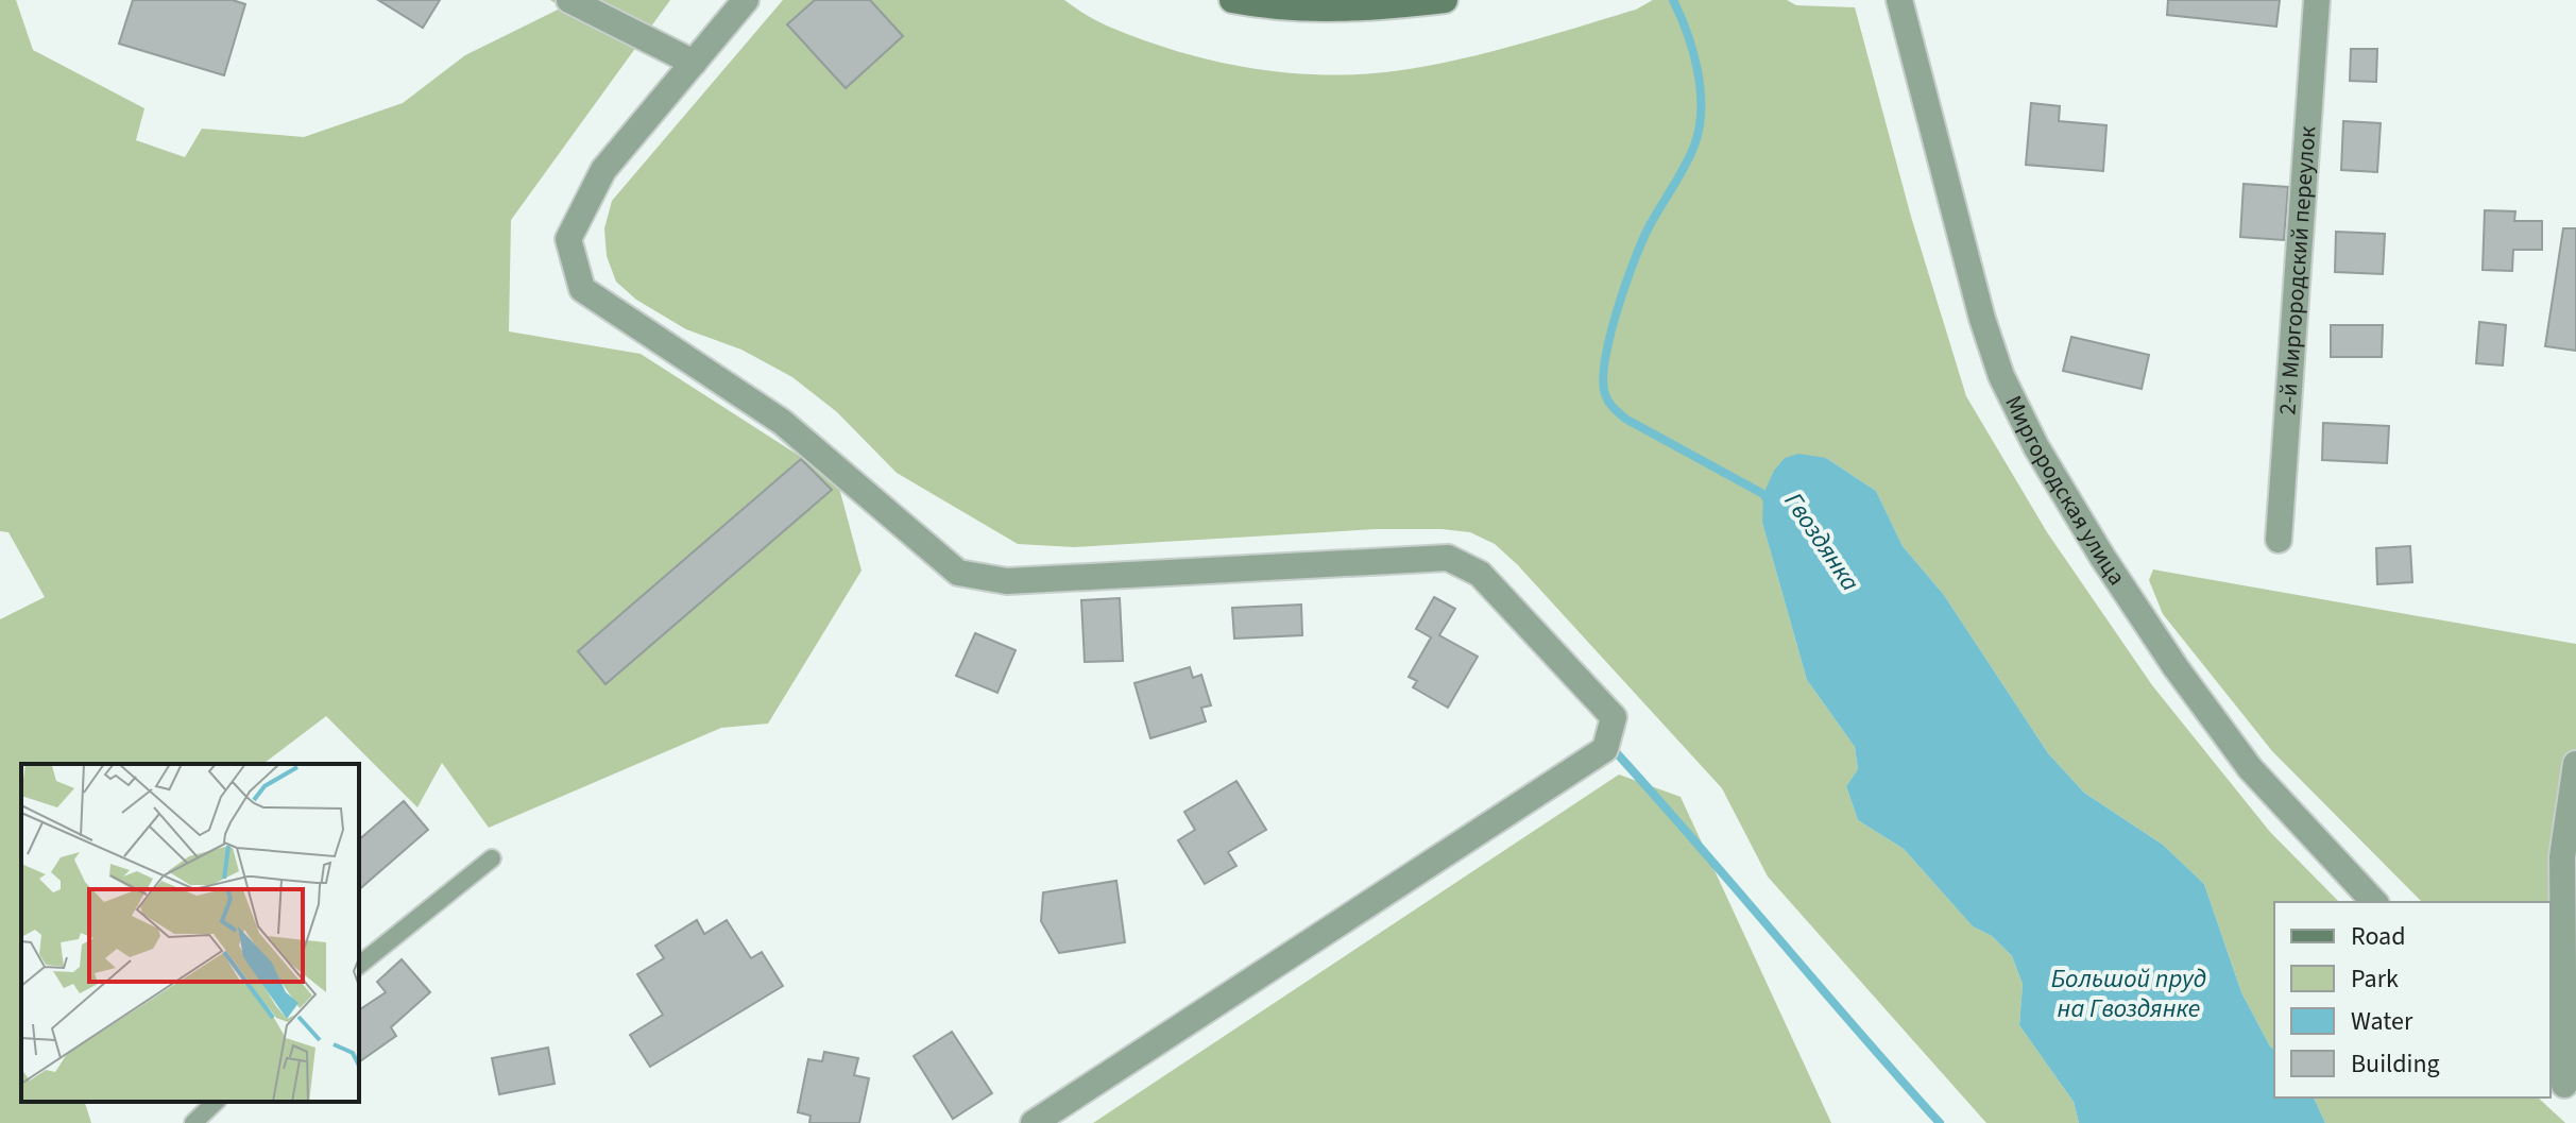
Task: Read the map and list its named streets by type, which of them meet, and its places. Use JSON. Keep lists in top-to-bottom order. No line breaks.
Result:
{"streets":{"street":["2-й Миргородский переулок","Миргородская улица"]},"water":["Гвоздянка","Большой пруд на Гвоздянке"],"legend":["Road","Park","Water","Building"]}
